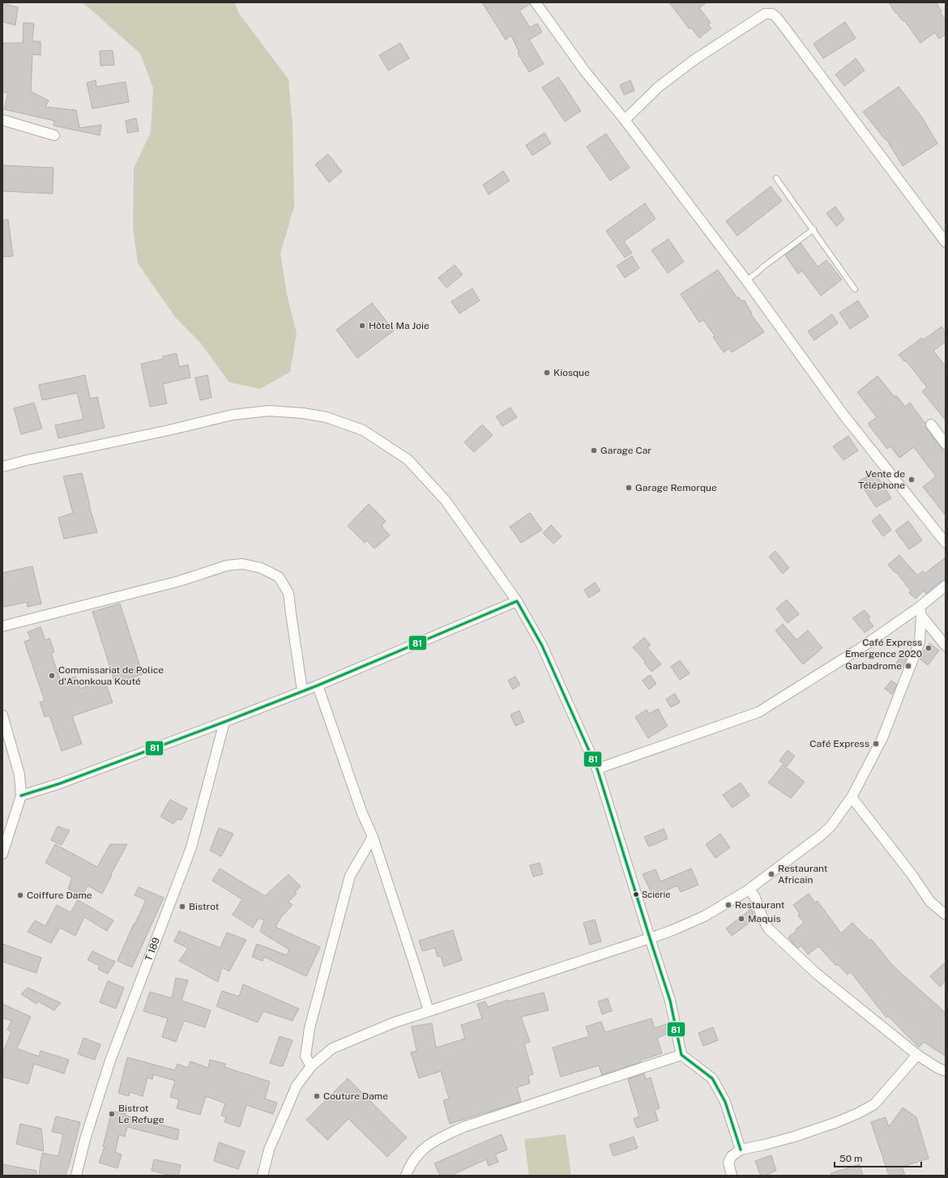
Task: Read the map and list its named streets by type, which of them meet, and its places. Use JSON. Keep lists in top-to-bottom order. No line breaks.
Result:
{"streets":{"street":["T 189"]},"places":["Hôtel Ma Joie","Kiosque","Garage Car","Vente de Téléphone","Garage Remorque","Café Express Emergence 2020","Garbadrome","Commissariat de Police d'Anonkoua Kouté","Café Express","Restaurant Africain","Scierie","Coiffure Dame","Restaurant","Bistrot","Maquis","Couture Dame","Bistrot Le Refuge"],"lines":["transit line 81"],"scale_bar":"50 m"}
